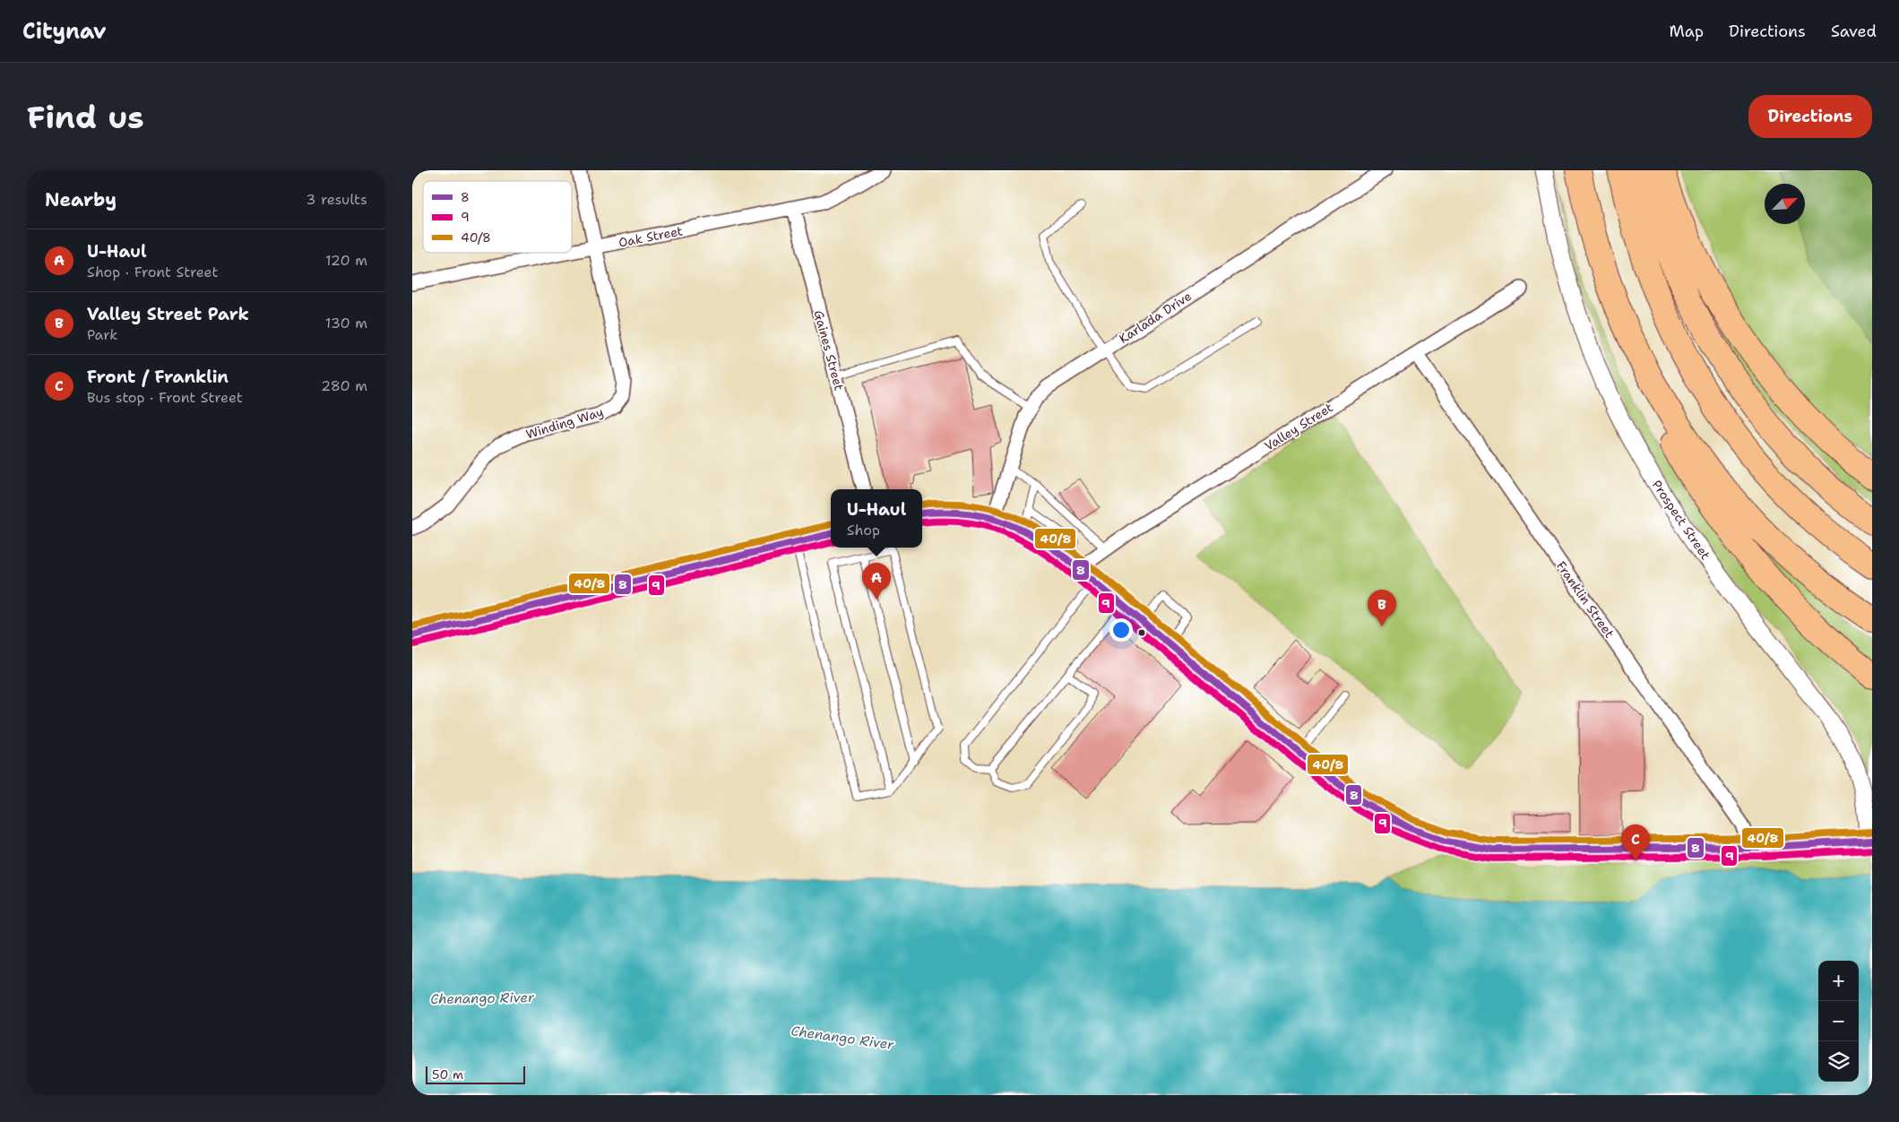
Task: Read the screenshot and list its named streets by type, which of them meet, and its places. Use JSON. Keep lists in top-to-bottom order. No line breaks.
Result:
{"streets":{"street":["Oak Street","Karlada Drive","Gaines Street","Winding Way","Valley Street","Prospect Street","Franklin Street"]},"crossings":[["Oak Street","Gaines Street"],["Oak Street","Winding Way"],["Valley Street","Franklin Street"]],"water":["Chenango River"],"lines":["transit line 40/8","transit line 8","transit line 9"],"legend":["8","9","40/8"],"scale_bar":"50 m","north":"top right","page":{"header":"Citynav","nav":["Map","Directions","Saved"],"buttons":"Directions","title":"Find us","heading":["Nearby","3 results"],"list":[{"mark":"A","name":"U-Haul","note":"Shop · Front Street","value":"120 m"},{"mark":"B","name":"Valley Street Park","note":"Park","value":"130 m"},{"mark":"C","name":"Front / Franklin","note":"Bus stop · Front Street","value":"280 m"}],"popup":["U-Haul","Shop"],"pins":["A","B","C"],"map_buttons":["+","−"],"scale":"50 m"}}
